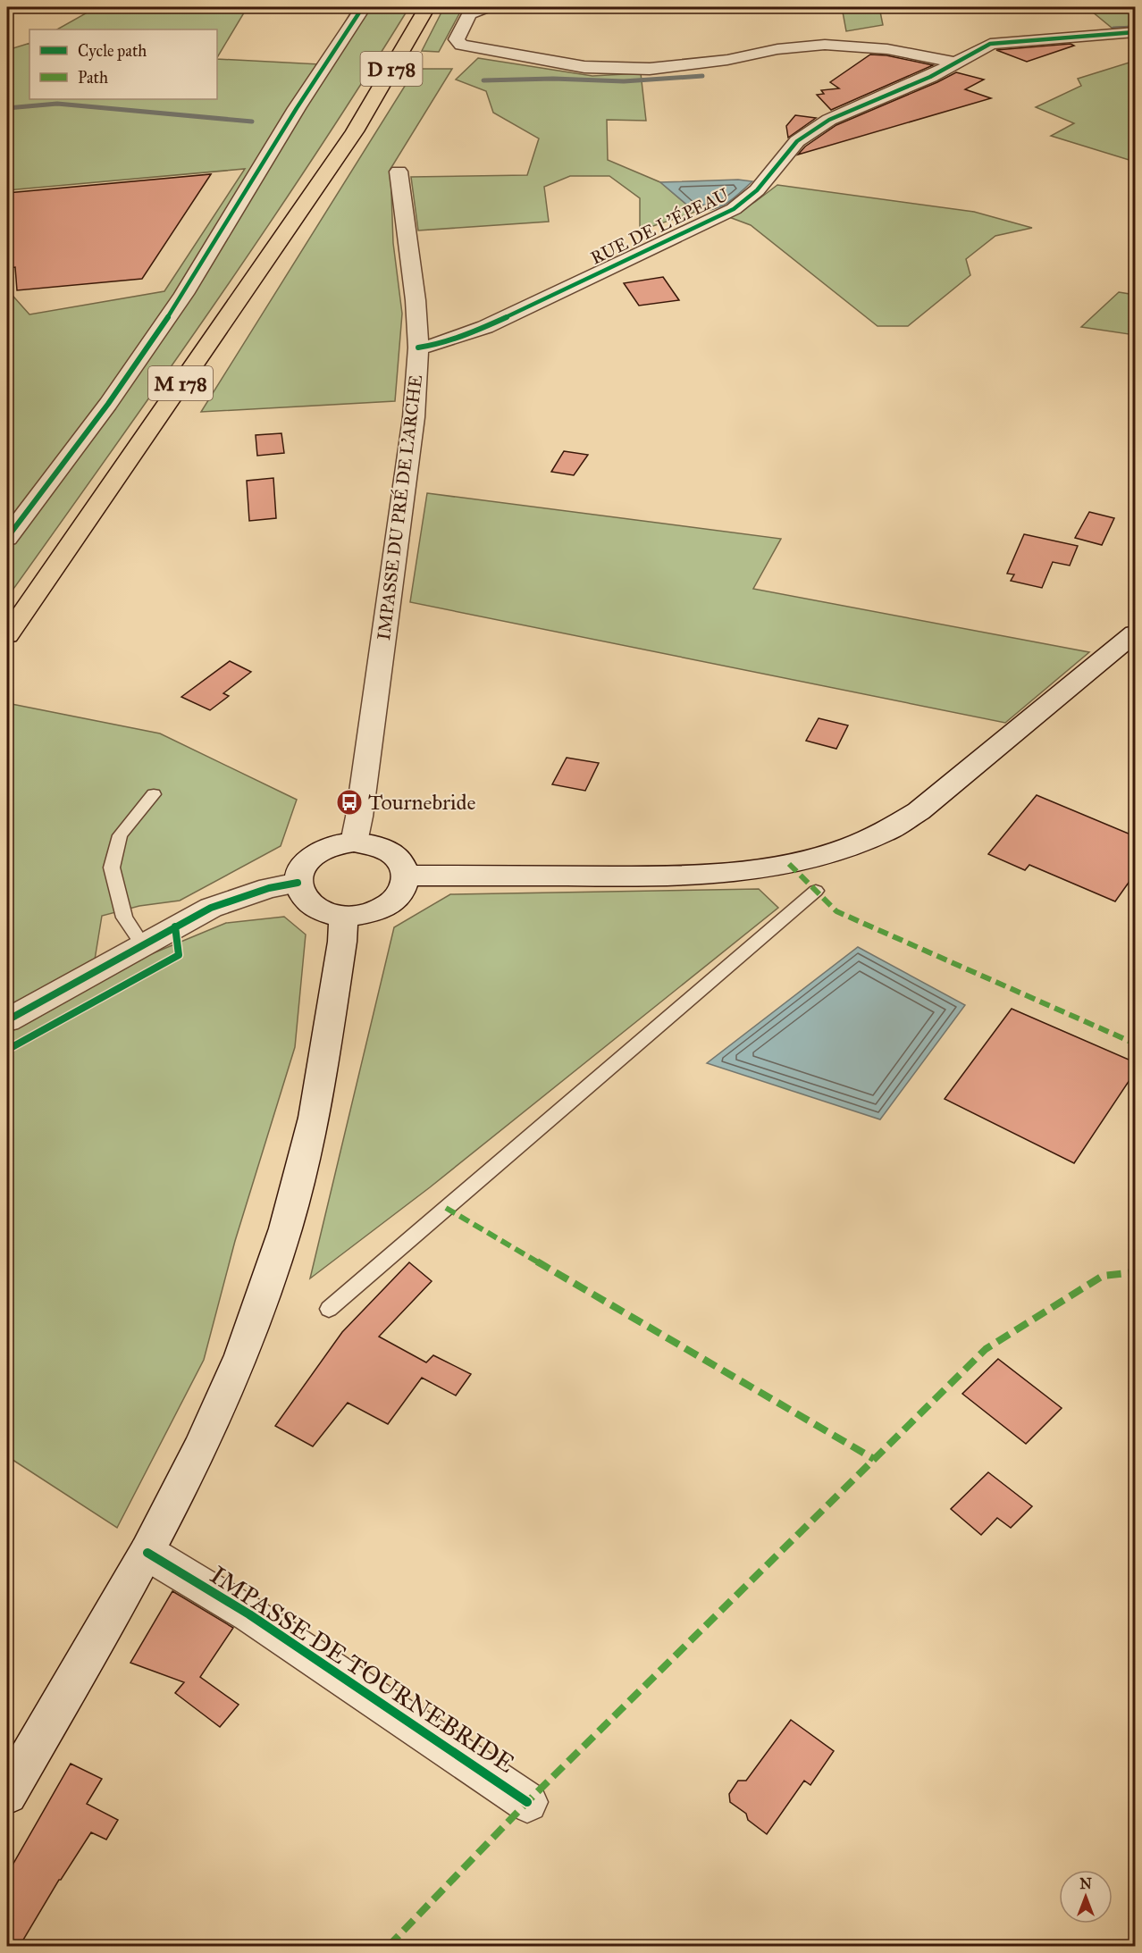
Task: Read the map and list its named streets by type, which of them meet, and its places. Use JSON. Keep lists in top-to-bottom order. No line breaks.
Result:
{"streets":{"main road":["D 178","M 178"],"street":["RUE DE L'ÉPEAU","IMPASSE DU PRÉ DE L'ARCHE","IMPASSE DE TOURNEBRIDE"]},"crossings":[["D 178","M 178"],["RUE DE L'ÉPEAU","IMPASSE DU PRÉ DE L'ARCHE"]],"places":{"bus stop":["Tournebride"]},"legend":["Cycle path","Path"],"north":"top"}
